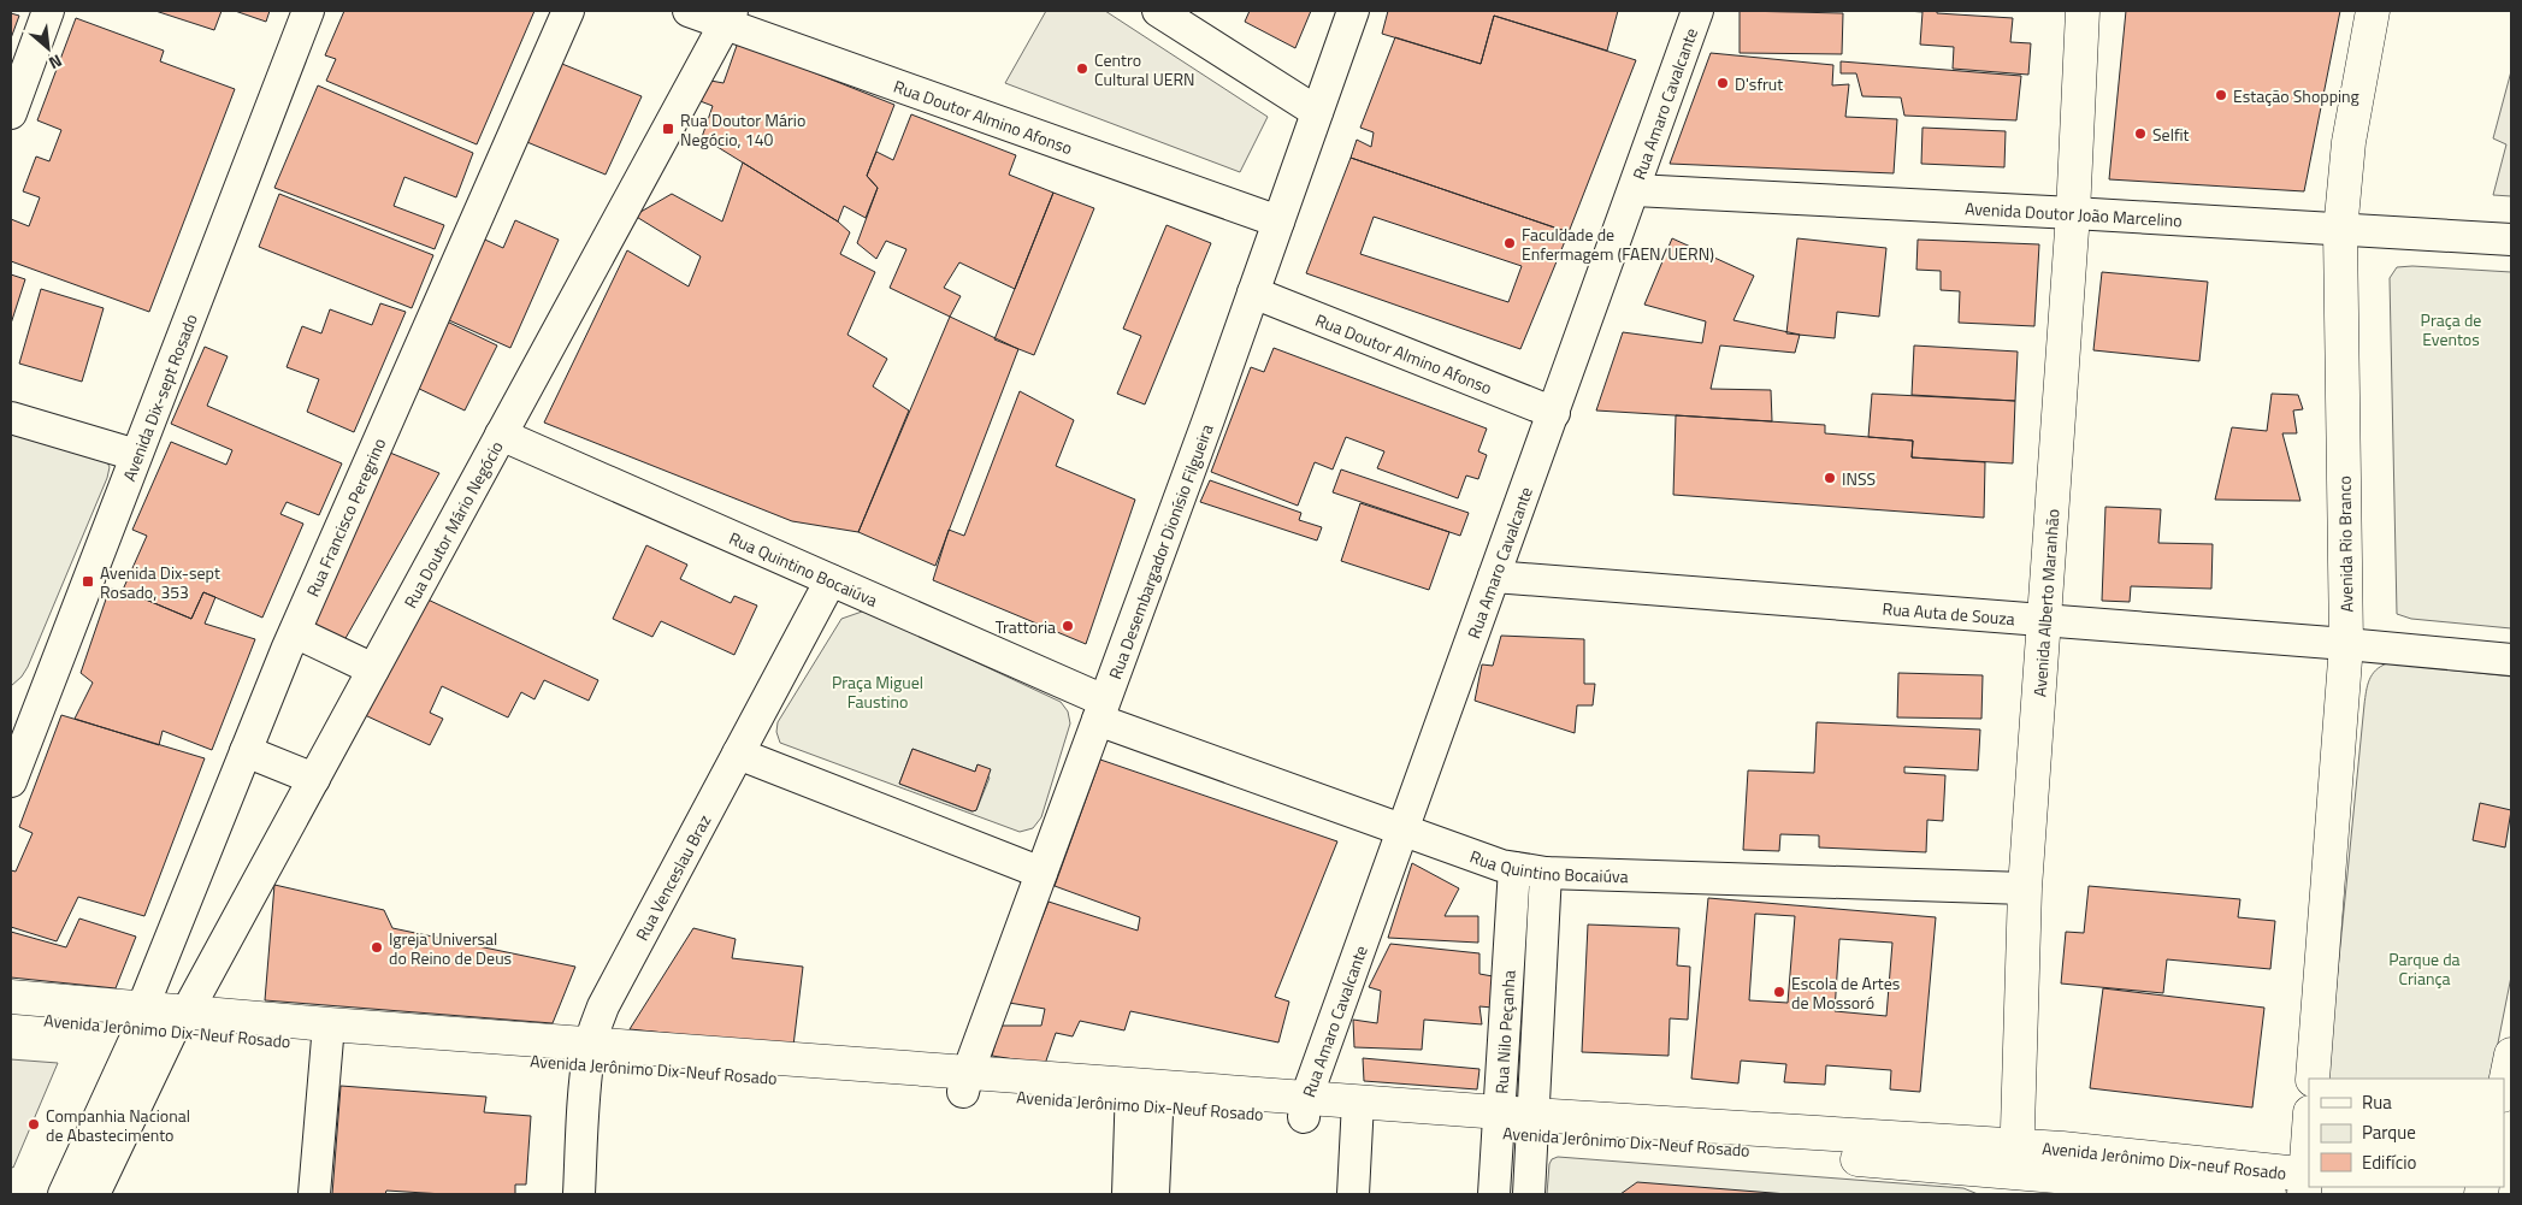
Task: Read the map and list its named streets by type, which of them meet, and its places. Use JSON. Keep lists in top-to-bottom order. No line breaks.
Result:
{"streets":{"main road":["Avenida Rio Branco","Avenida Alberto Maranhão","Avenida Jerônimo Dix-Neuf Rosado","Avenida Jerônimo Dix-neuf Rosado"],"street":["Rua Amaro Cavalcante","Rua Doutor Almino Afonso","Avenida Doutor João Marcelino","Avenida Dix-sept Rosado","Rua Francisco Peregrino","Rua Doutor Mário Negócio","Rua Desembargador Dionísio Filgueira","Rua Quintino Bocaiúva","Rua Auta de Souza","Rua Venceslau Braz","Rua Nilo Peçanha"]},"crossings":[["Rua Amaro Cavalcante","Rua Doutor Almino Afonso"],["Rua Amaro Cavalcante","Avenida Doutor João Marcelino"],["Rua Amaro Cavalcante","Rua Quintino Bocaiúva"],["Rua Amaro Cavalcante","Rua Auta de Souza"],["Rua Amaro Cavalcante","Avenida Jerônimo Dix-Neuf Rosado"],["Rua Doutor Almino Afonso","Rua Doutor Mário Negócio"],["Rua Doutor Almino Afonso","Rua Desembargador Dionísio Filgueira"],["Avenida Doutor João Marcelino","Avenida Rio Branco"],["Avenida Doutor João Marcelino","Avenida Alberto Maranhão"],["Rua Francisco Peregrino","Rua Doutor Mário Negócio"],["Rua Francisco Peregrino","Avenida Jerônimo Dix-Neuf Rosado"],["Rua Doutor Mário Negócio","Rua Quintino Bocaiúva"],["Rua Doutor Mário Negócio","Avenida Jerônimo Dix-Neuf Rosado"],["Avenida Rio Branco","Rua Auta de Souza"],["Rua Desembargador Dionísio Filgueira","Rua Quintino Bocaiúva"],["Rua Desembargador Dionísio Filgueira","Avenida Jerônimo Dix-Neuf Rosado"],["Rua Quintino Bocaiúva","Avenida Alberto Maranhão"],["Rua Quintino Bocaiúva","Rua Venceslau Braz"],["Rua Quintino Bocaiúva","Rua Nilo Peçanha"],["Avenida Alberto Maranhão","Rua Auta de Souza"],["Avenida Alberto Maranhão","Avenida Jerônimo Dix-Neuf Rosado"],["Avenida Alberto Maranhão","Avenida Jerônimo Dix-neuf Rosado"],["Rua Venceslau Braz","Avenida Jerônimo Dix-Neuf Rosado"],["Avenida Jerônimo Dix-Neuf Rosado","Rua Nilo Peçanha"],["Avenida Jerônimo Dix-Neuf Rosado","Avenida Jerônimo Dix-neuf Rosado"]],"parks":["Praça de Eventos","Praça Miguel Faustino","Parque da Criança"],"places":{"other":["Centro Cultural UERN","D'sfrut","Estação Shopping","Selfit","Faculdade de Enfermagem (FAEN/UERN)","INSS","Trattoria","Igreja Universal do Reino de Deus","Escola de Artes de Mossoró","Companhia Nacional de Abastecimento"],"transit":["Rua Doutor Mário Negócio, 140","Avenida Dix-sept Rosado, 353"]},"legend":["Rua","Parque","Edifício"],"north":"bottom right"}
